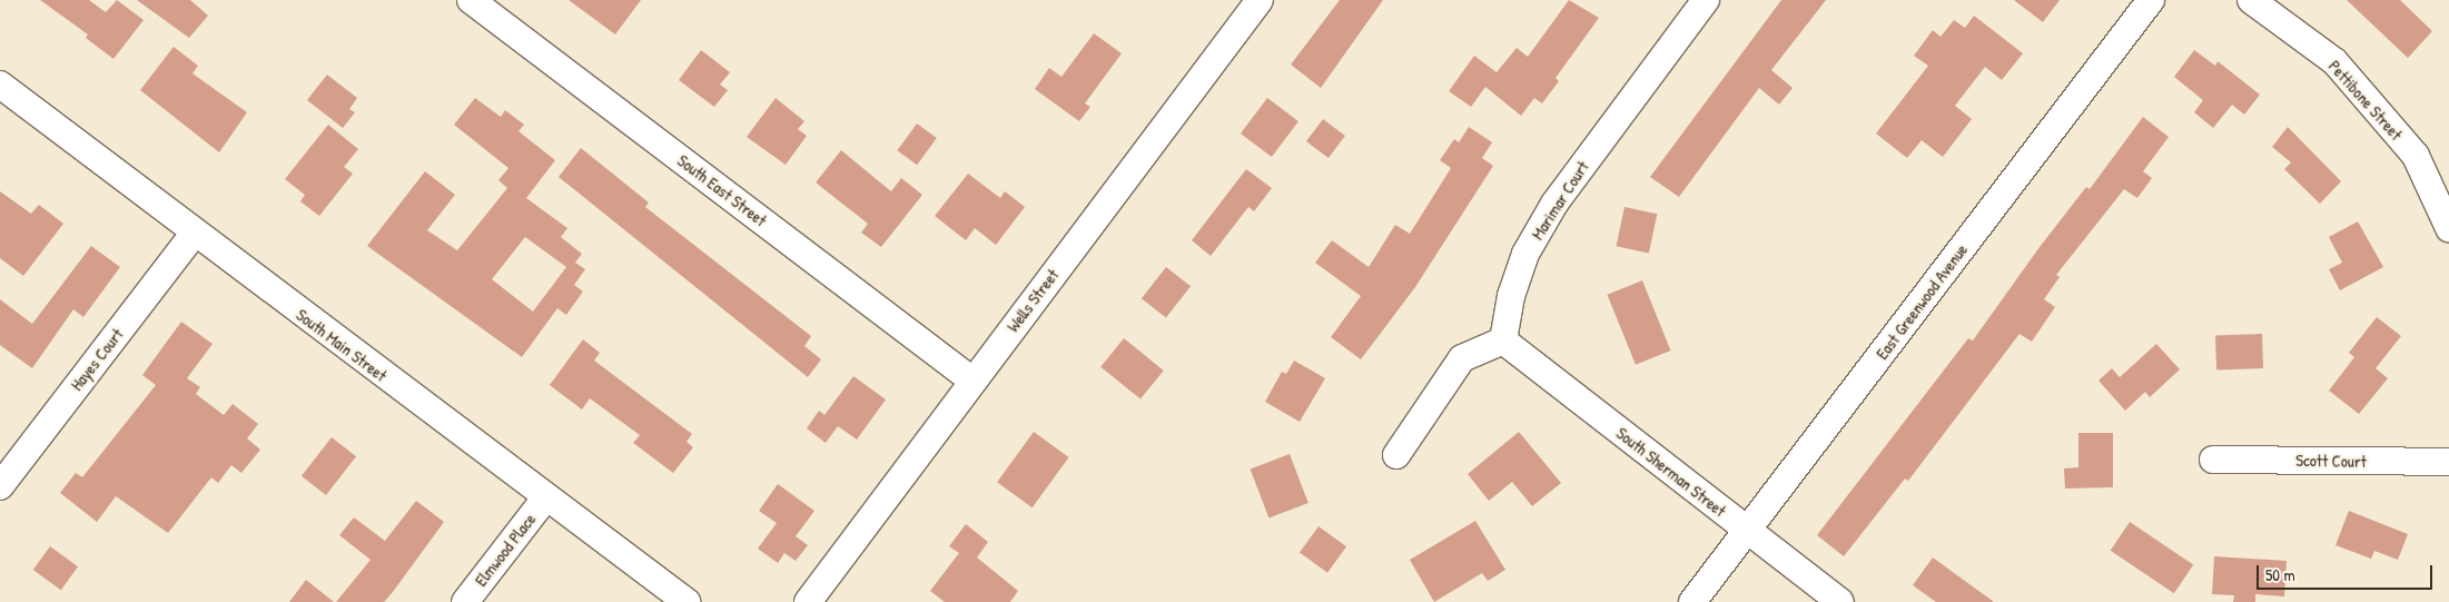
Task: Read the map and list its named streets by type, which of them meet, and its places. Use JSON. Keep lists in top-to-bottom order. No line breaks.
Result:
{"streets":{"street":["Pettibone Street","South East Street","Marimar Court","Wells Street","East Greenwood Avenue","South Main Street","Hayes Court","Scott Court","South Sherman Street","Elmwood Place"]},"crossings":[["South East Street","Wells Street"],["Marimar Court","South Sherman Street"],["East Greenwood Avenue","South Sherman Street"],["South Main Street","Hayes Court"],["South Main Street","Elmwood Place"]],"scale_bar":"50 m"}
